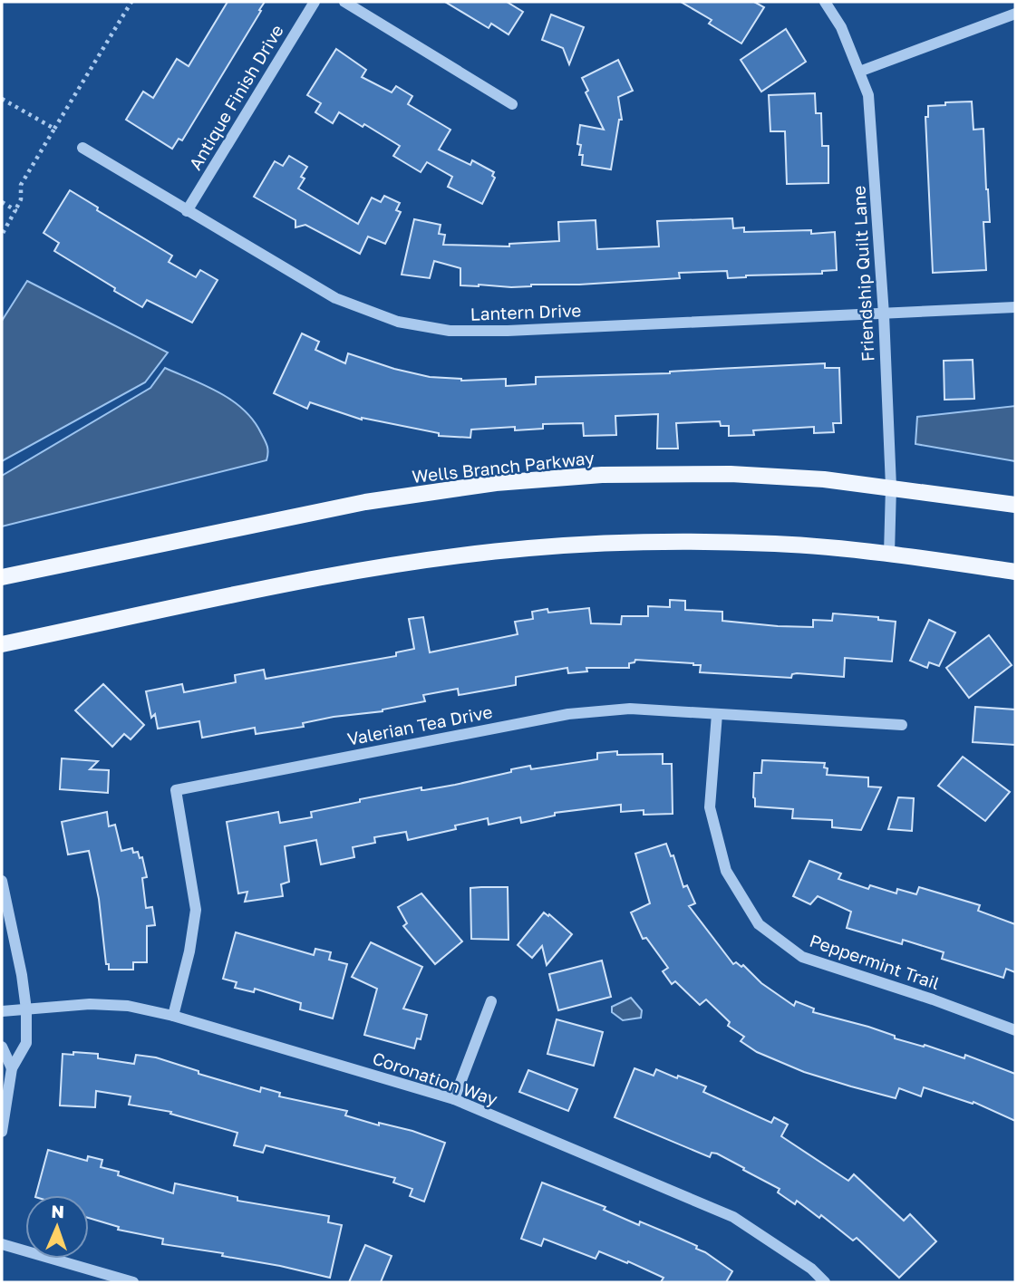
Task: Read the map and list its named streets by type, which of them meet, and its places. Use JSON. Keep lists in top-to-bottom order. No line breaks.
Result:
{"streets":{"main road":["Wells Branch Parkway"],"street":["Antique Finish Drive","Friendship Quilt Lane","Lantern Drive","Valerian Tea Drive","Peppermint Trail","Coronation Way"]},"crossings":[["Antique Finish Drive","Lantern Drive"],["Friendship Quilt Lane","Lantern Drive"],["Friendship Quilt Lane","Wells Branch Parkway"],["Valerian Tea Drive","Peppermint Trail"],["Valerian Tea Drive","Coronation Way"]],"north":"top"}
